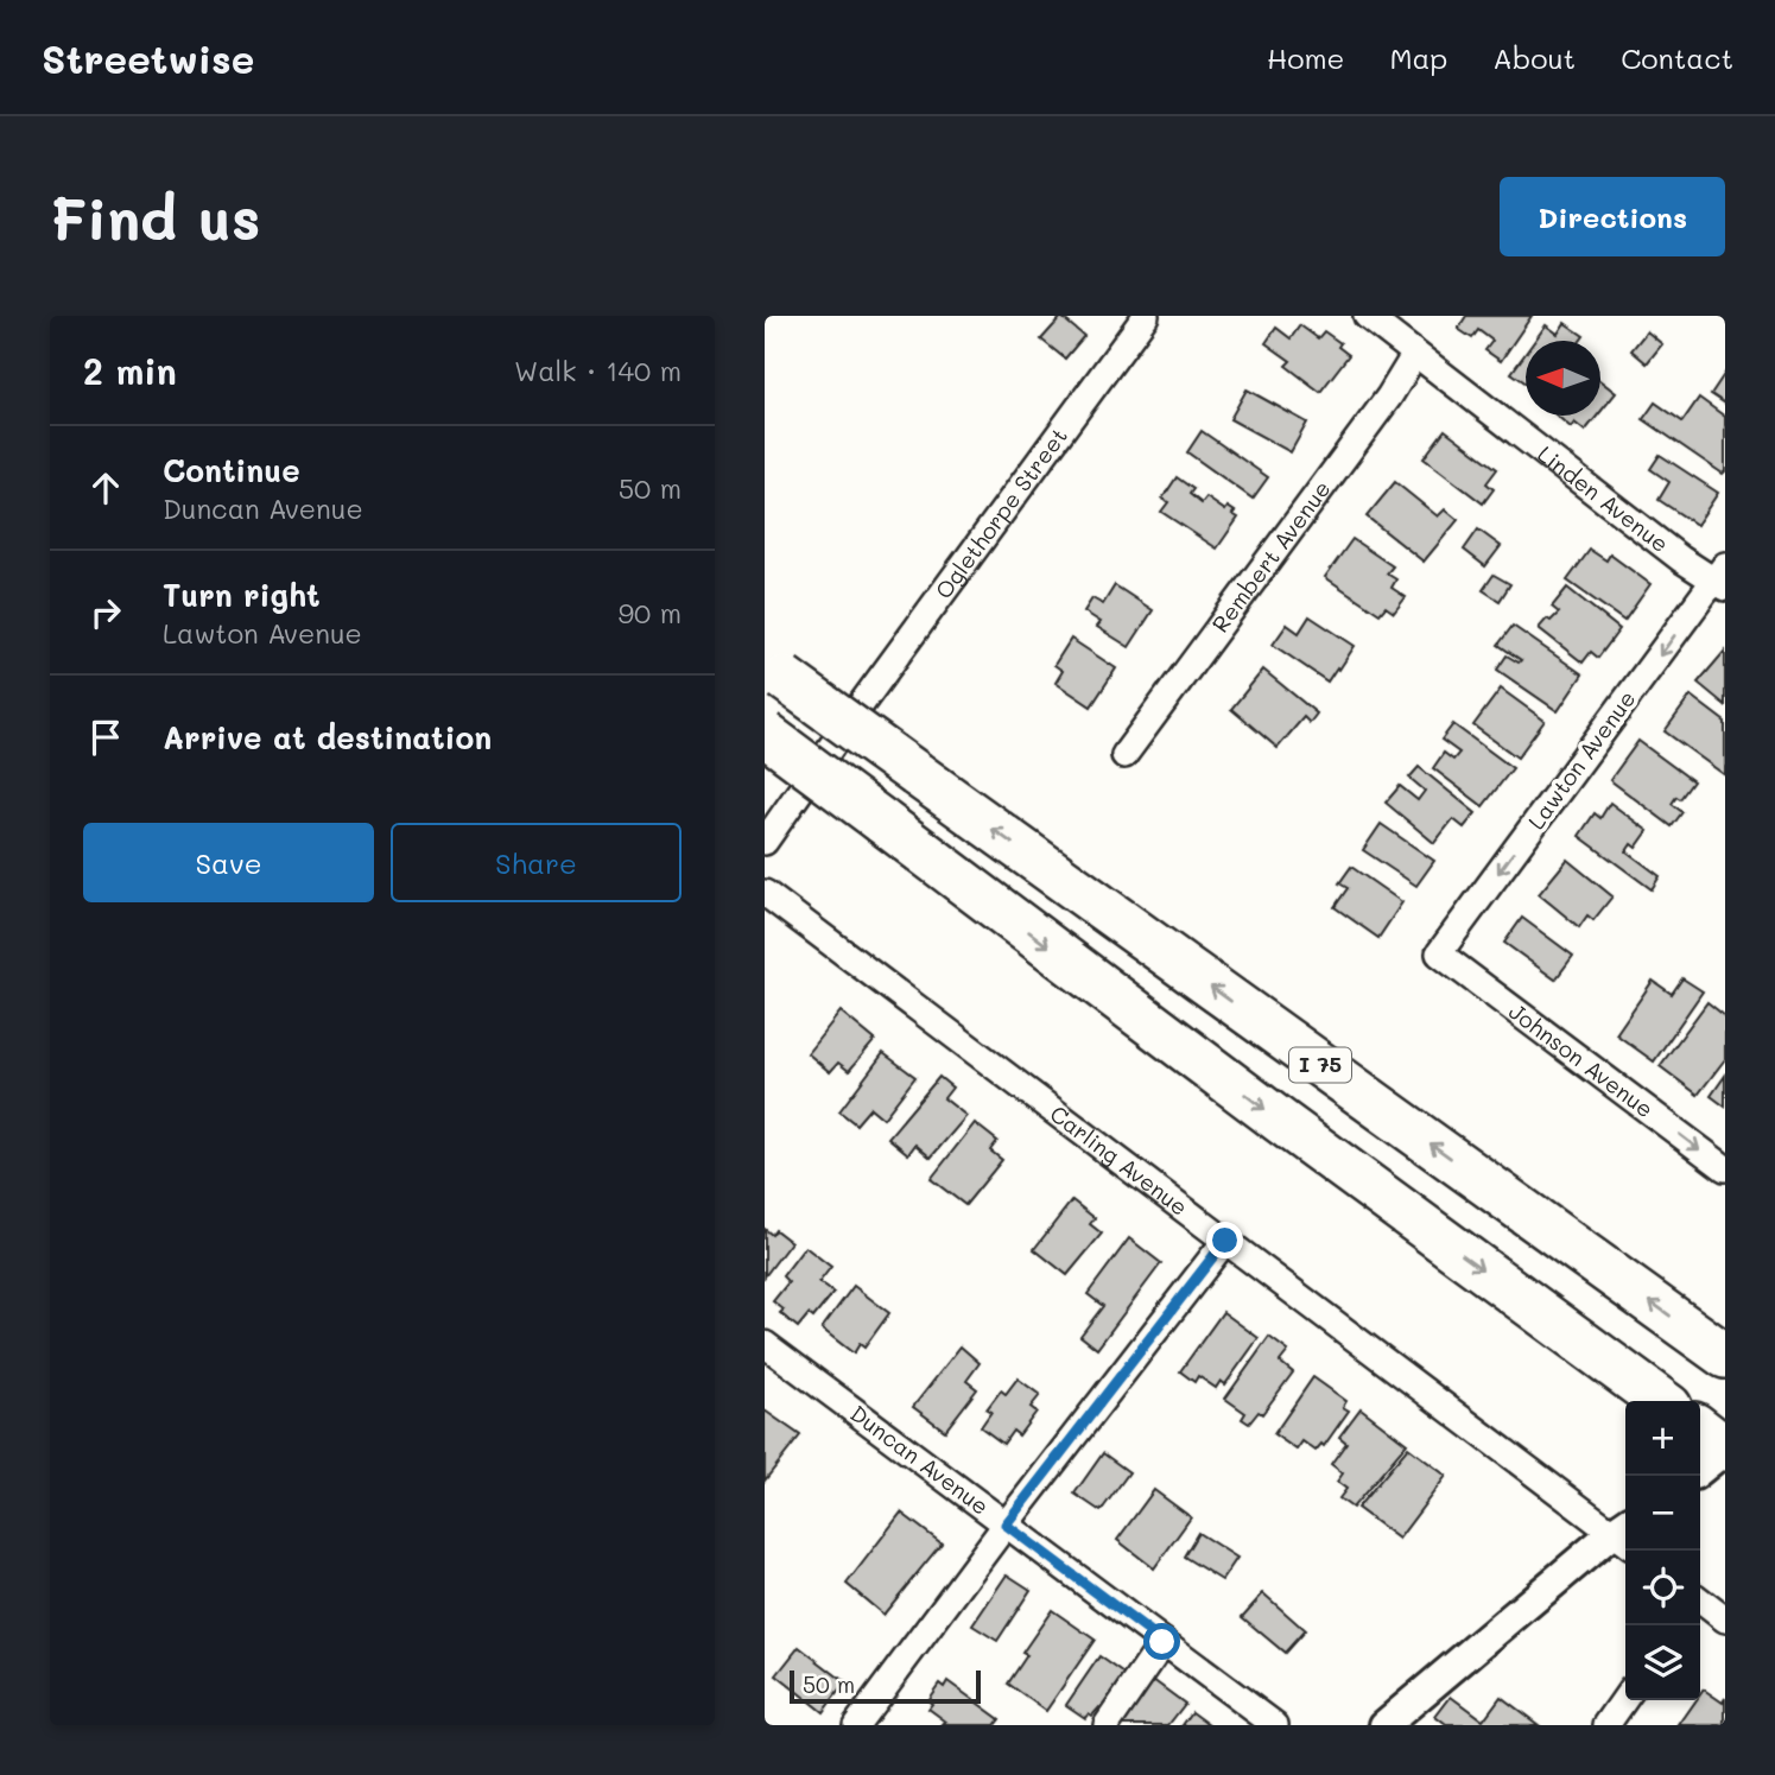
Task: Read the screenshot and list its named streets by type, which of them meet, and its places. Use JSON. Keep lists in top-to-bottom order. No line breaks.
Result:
{"streets":{"highway":["I 75"],"street":["Linden Avenue","Oglethorpe Street","Rembert Avenue","Lawton Avenue","Johnson Avenue","Carling Avenue","Duncan Avenue"]},"crossings":[["Linden Avenue","Rembert Avenue"],["Linden Avenue","Lawton Avenue"],["Lawton Avenue","Johnson Avenue"]],"one_way":["Lawton Avenue","Johnson Avenue"],"scale_bar":"50 m","north":"left","page":{"header":"Streetwise","nav":["Home","Map","About","Contact"],"buttons":["Directions",["Save","Share"]],"title":"Find us","heading":["2 min","Walk · 140 m"],"list":[["Continue","Duncan Avenue","50 m"],["Turn right","Lawton Avenue","90 m"],"Arrive at destination"],"map_buttons":["+","−"],"scale":"50 m"}}
